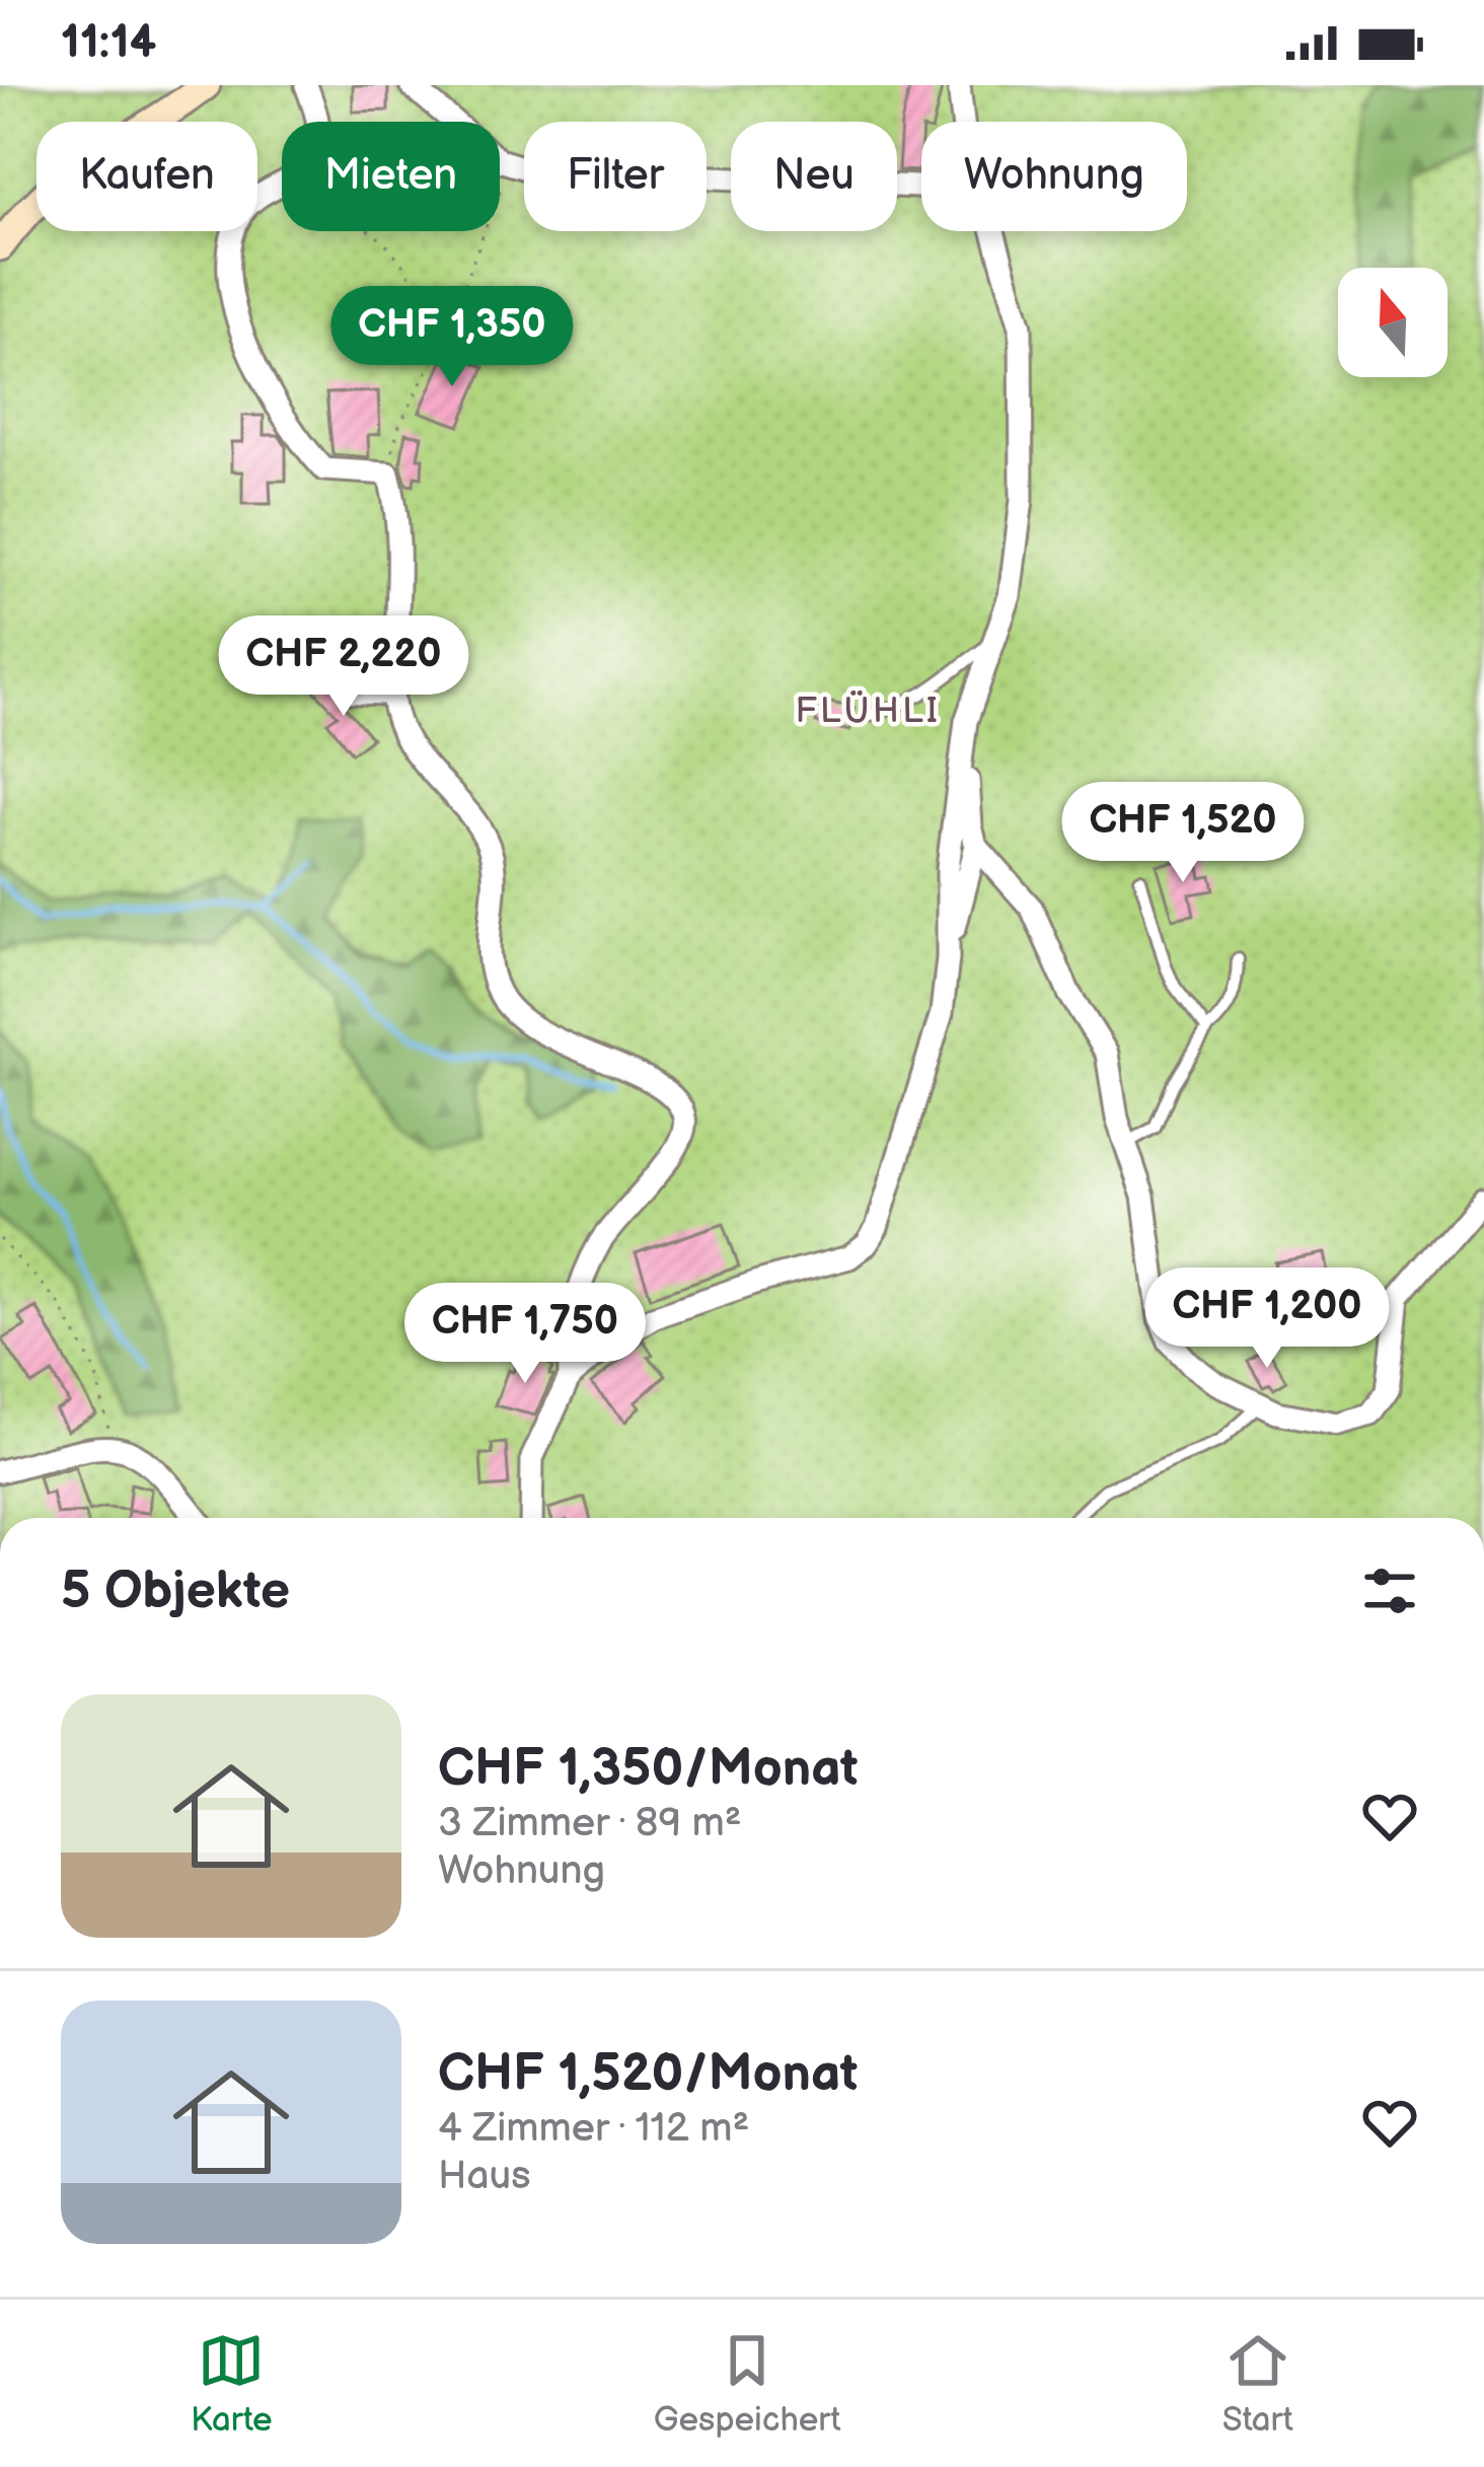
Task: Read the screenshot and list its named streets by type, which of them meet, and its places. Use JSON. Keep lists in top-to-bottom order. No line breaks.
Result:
{"districts":["FLÜHLI"],"north":"top","page":{"status":"11:14","chip":["Kaufen","Mieten","Filter","Neu","Wohnung"],"price":["CHF 1,350","CHF 2,220","CHF 1,520","CHF 1,200","CHF 1,750"],"heading":"5 Objekte","list":[{"name":"CHF 1,350/Monat","note":"3 Zimmer · 89 m² · Wohnung"},{"name":"CHF 1,520/Monat","note":"4 Zimmer · 112 m² · Haus"}],"tabs":["Karte","Gespeichert","Start"]}}
